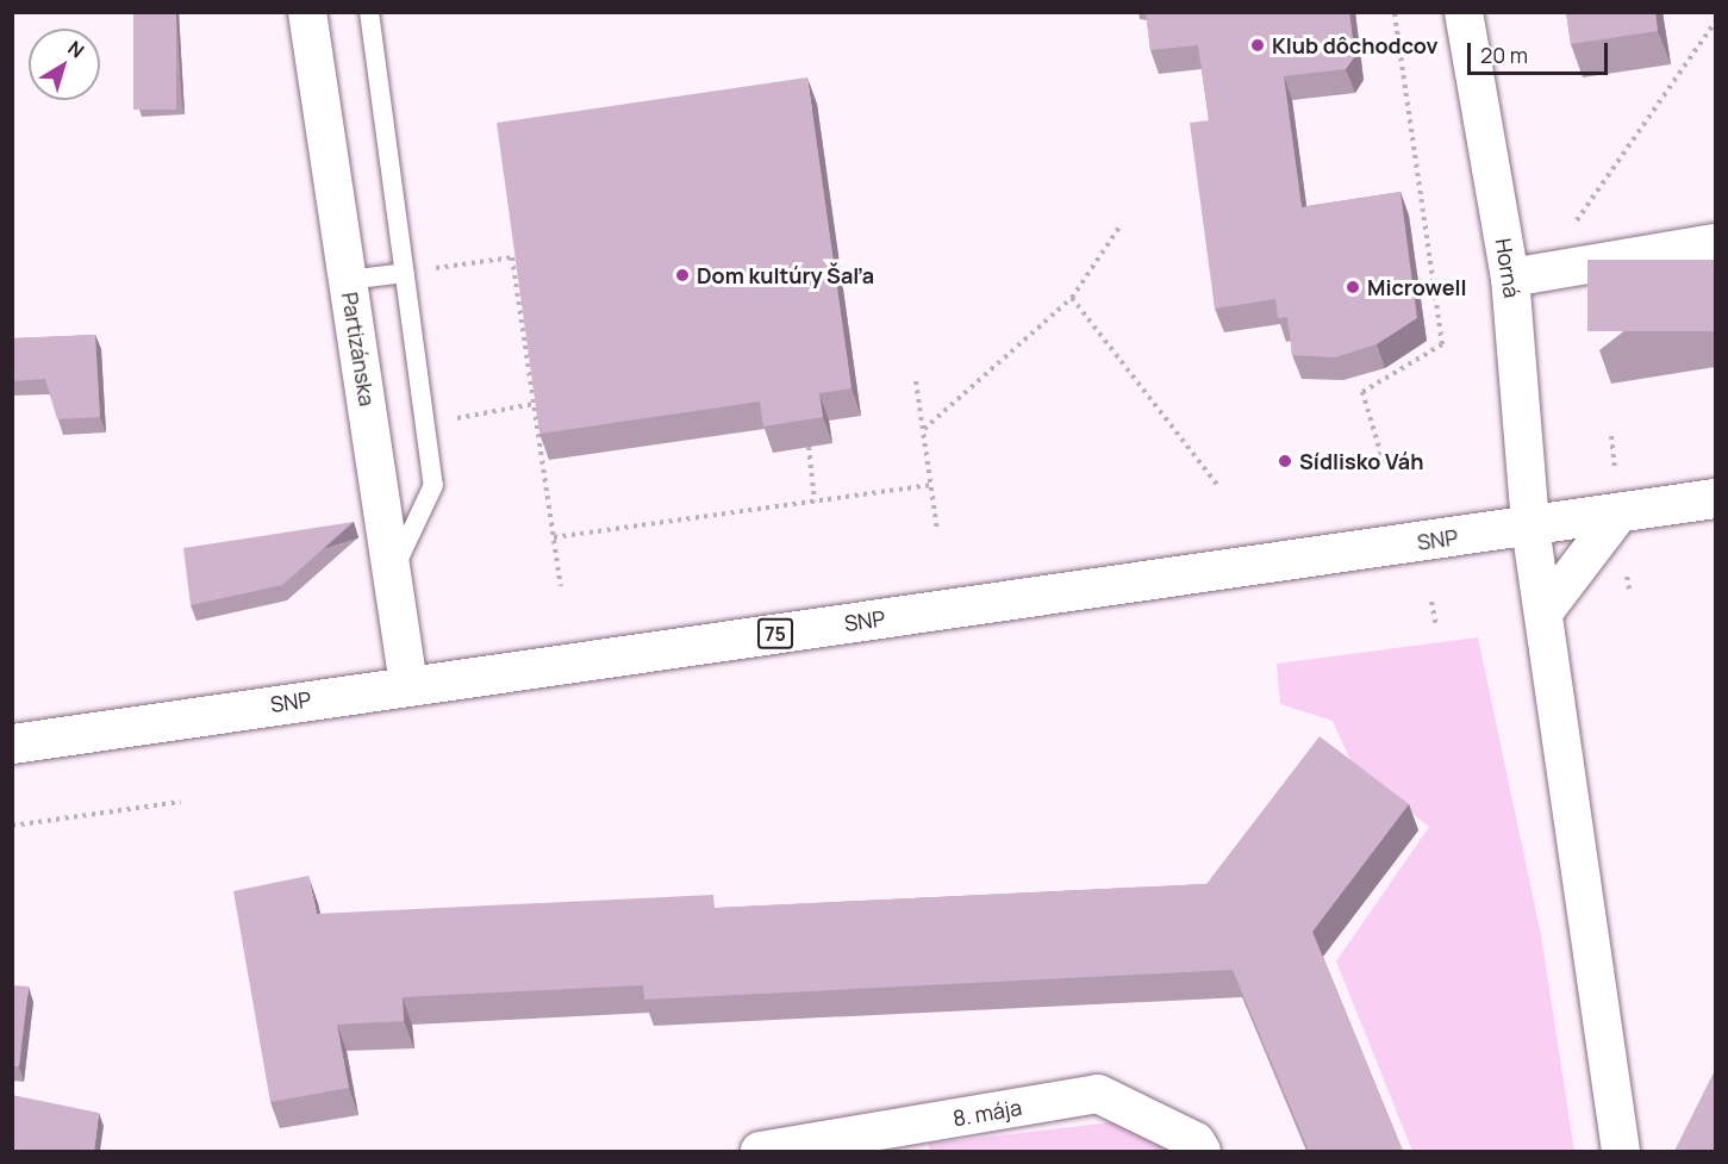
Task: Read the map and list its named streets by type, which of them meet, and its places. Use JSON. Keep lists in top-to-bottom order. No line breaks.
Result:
{"streets":{"main road":["SNP","75"],"street":["Horná","Partizánska","8. mája"]},"crossings":[["Horná","SNP"],["Partizánska","SNP"]],"places":["Klub dôchodcov","Dom kultúry Šaľa","Microwell","Sídlisko Váh"],"scale_bar":"20 m","north":"top right"}
